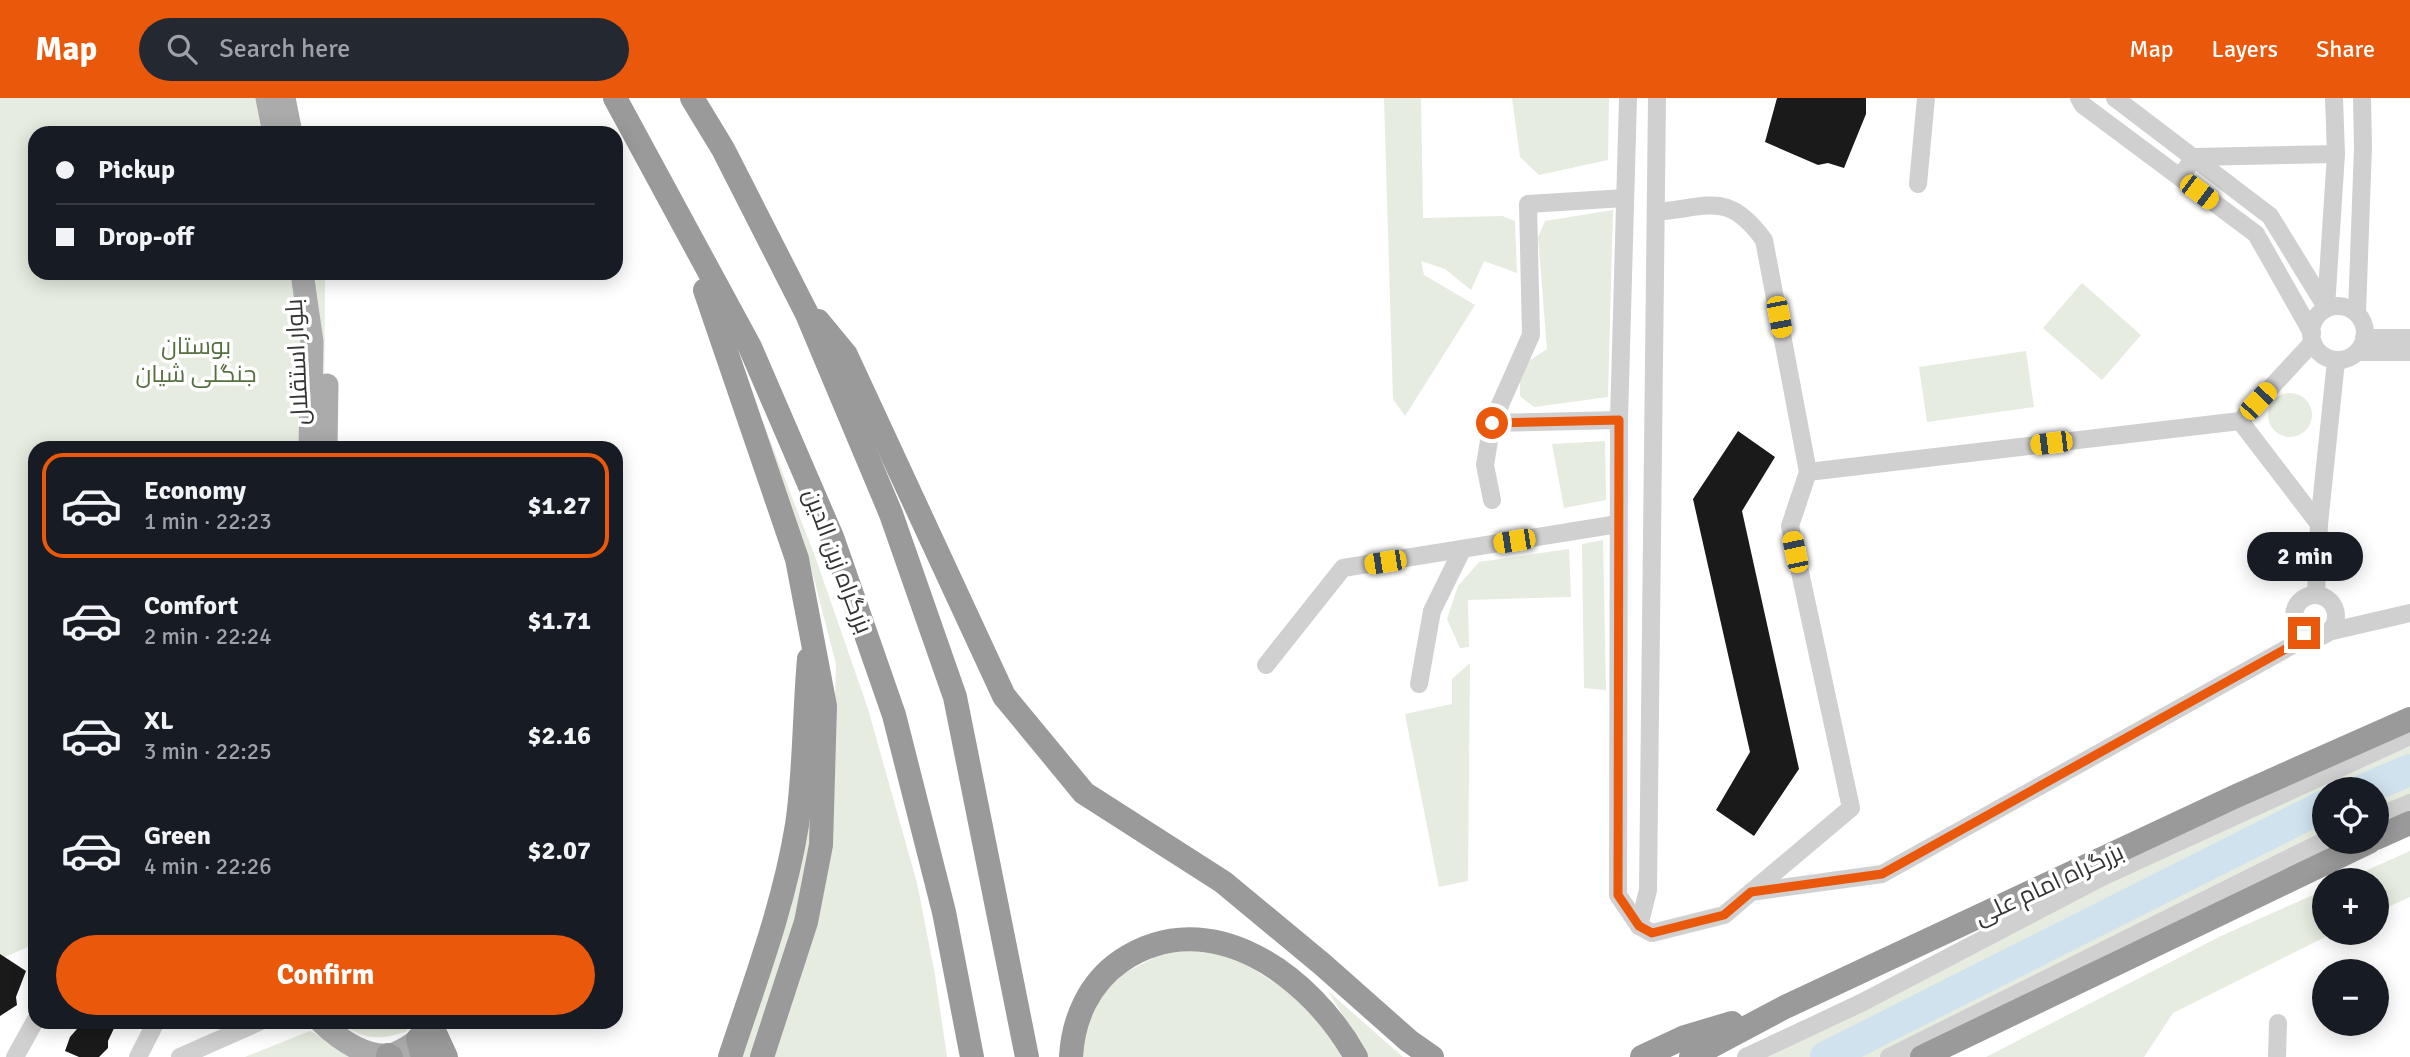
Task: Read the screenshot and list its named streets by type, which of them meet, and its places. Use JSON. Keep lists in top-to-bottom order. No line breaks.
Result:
{"streets":{"highway":["بزرگراه زین الدین","بزرگراه امام علی"],"main road":["بلوار استقلال"]},"parks":["بوستان جنگلی شیان"],"page":{"header":"Map","search":"Search here","nav":["Map","Layers","Share"],"banner":["Pickup","Drop-off"],"list":[{"name":"Economy","note":"1 min · 22:23","value":"$1.27"},{"name":"Comfort","note":"2 min · 22:24","value":"$1.71"},{"name":"XL","note":"3 min · 22:25","value":"$2.16"},{"name":"Green","note":"4 min · 22:26","value":"$2.07"}],"bubble":"2 min","map_buttons":["+","−"],"buttons":"Confirm"}}
